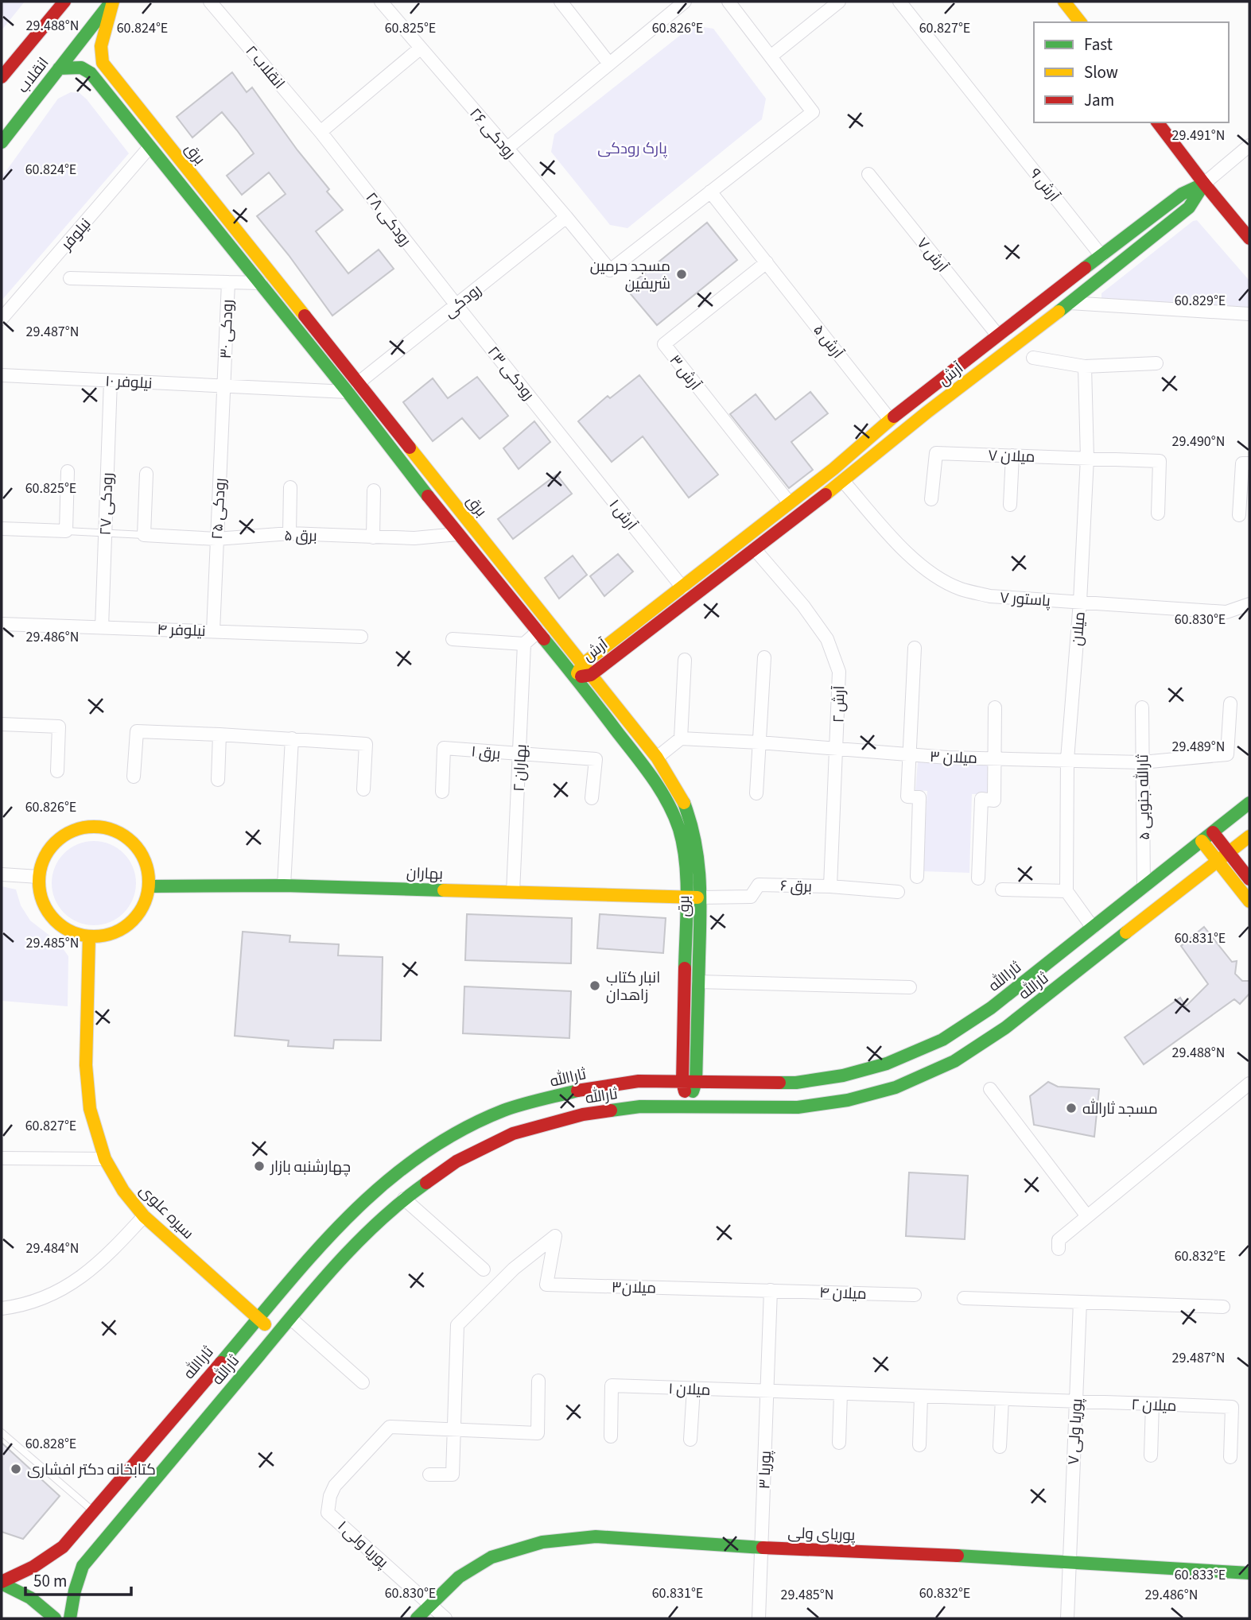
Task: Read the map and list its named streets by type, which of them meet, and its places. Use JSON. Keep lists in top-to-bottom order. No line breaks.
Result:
{"streets":{"street":["انقلاب ۲","انقلاب","رودکی ۲۶","برق","آرش ۹","رودکی ۲۸","نیلوفر","آرش ۷","رودکی","رودکی ۳۰","آرش ۵","آرش ۳","رودکی ۲۳","آرش","نیلوفر ۱۰","میلان ۷","رودکی ۲۷","رودکی ۲۵","آرش ۱","برق ۵","پاستور ۷","میلان","نیلوفر ۴","آرش ۲","برق ۱","میلان ۳","بهاران ۲","ثارالله جنوبی ۵","بهاران","برق ۶","ثاراالله","ثارالله","سیره علوی","میلان۳","میلان ۴","میلان ۱","میلان ۲","پوریا ولی ۷","پوریا ۳","پوریای ولی","پوریا ولی ۱"]},"crossings":[["انقلاب ۲","رودکی ۲۸"],["انقلاب","برق"],["رودکی ۲۶","رودکی"],["رودکی ۲۶","آرش ۵"],["برق","نیلوفر"],["برق","رودکی"],["برق","آرش"],["برق","نیلوفر ۱۰"],["برق","برق ۵"],["برق","بهاران"],["برق","برق ۶"],["برق","ثاراالله"],["برق","ثارالله"],["آرش ۹","آرش"],["رودکی ۲۸","رودکی"],["رودکی ۲۸","رودکی ۲۳"],["آرش ۷","آرش"],["رودکی","رودکی ۲۳"],["رودکی ۳۰","نیلوفر ۱۰"],["رودکی ۳۰","رودکی ۲۵"],["آرش ۵","آرش ۳"],["آرش ۵","آرش"],["آرش ۳","آرش"],["رودکی ۲۳","آرش ۱"],["آرش","آرش ۱"],["آرش","پاستور ۷"],["آرش","آرش ۲"],["نیلوفر ۱۰","رودکی ۲۷"],["نیلوفر ۱۰","رودکی ۲۵"],["میلان ۷","میلان"],["رودکی ۲۷","نیلوفر ۴"],["رودکی ۲۵","برق ۵"],["رودکی ۲۵","نیلوفر ۴"],["پاستور ۷","میلان"],["میلان","میلان ۳"],["آرش ۲","میلان ۳"],["آرش ۲","برق ۶"],["برق ۱","بهاران ۲"],["میلان ۳","ثارالله جنوبی ۵"],["بهاران ۲","بهاران"],["ثارالله جنوبی ۵","ثاراالله"],["بهاران","برق ۶"],["بهاران","سیره علوی"],["ثاراالله","سیره علوی"],["ثارالله","سیره علوی"],["میلان۳","میلان ۴"],["میلان۳","پوریا ۳"],["میلان۳","پوریا ولی ۱"],["میلان ۴","پوریا ۳"],["میلان ۱","پوریا ۳"],["میلان ۲","پوریا ولی ۷"],["پوریا ولی ۷","پوریای ولی"],["پوریا ۳","پوریای ولی"],["پوریای ولی","پوریا ولی ۱"]],"parks":["پارک رودکی"],"places":["مسجد حرمین شریفین","انبار کتاب زاهدان","مسجد ثارالله","چهارشنبه بازار","کتابخانه دکتر افشاری"],"legend":["Fast","Slow","Jam"],"scale_bar":"50 m","coordinates":["29.488°N","60.824°E","60.825°E","60.826°E","60.827°E","29.491°N","60.829°E","29.487°N","29.490°N","60.830°E","29.486°N","29.489°N","60.831°E","29.485°N","29.484°N","60.832°E","60.828°E","60.833°E"]}
